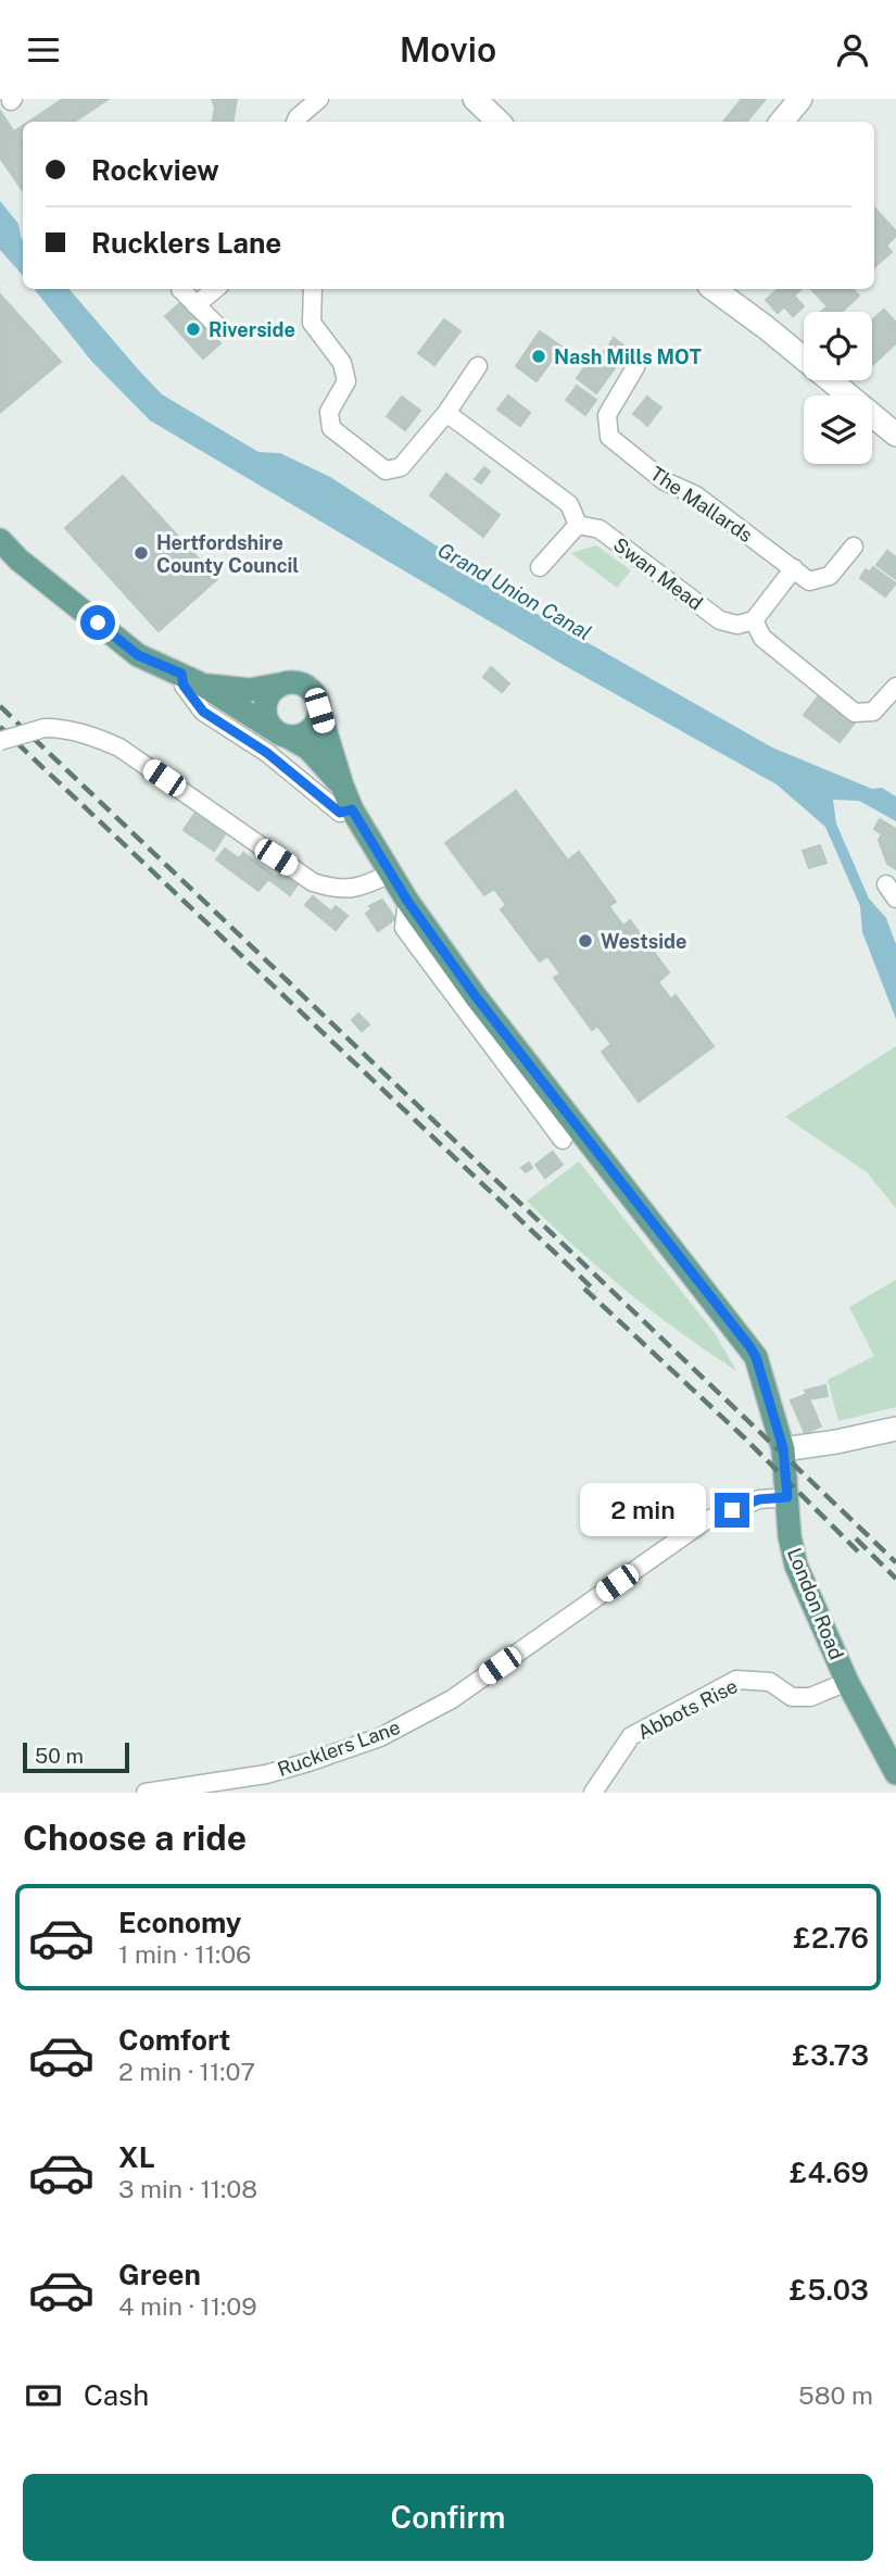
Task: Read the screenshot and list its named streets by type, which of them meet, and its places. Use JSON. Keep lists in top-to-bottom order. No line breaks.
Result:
{"streets":{"main road":["London Road"],"street":["The Mallards","Swan Mead","Abbots Rise","Rucklers Lane"]},"crossings":[["London Road","Abbots Rise"],["London Road","Rucklers Lane"]],"water":["Grand Union Canal"],"places":["Riverside","Nash Mills MOT","Hertfordshire County Council","Westside"],"scale_bar":"50 m","page":{"header":"Movio","banner":["Rockview","Rucklers Lane"],"bubble":"2 min","scale":"50 m","heading":"Choose a ride","list":[{"name":"Economy","note":"1 min · 11:06","value":"£2.76"},{"name":"Comfort","note":"2 min · 11:07","value":"£3.73"},{"name":"XL","note":"3 min · 11:08","value":"£4.69"},{"name":"Green","note":"4 min · 11:09","value":"£5.03"}],"pay":["Cash","580 m"],"buttons":"Confirm"}}
